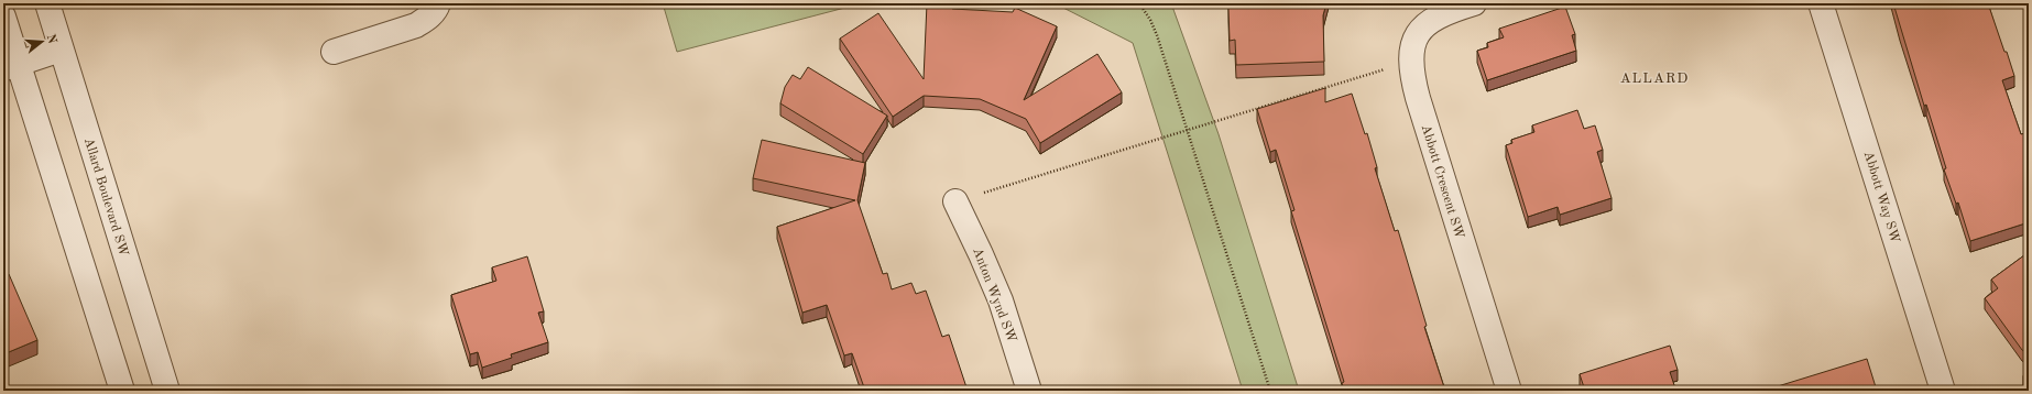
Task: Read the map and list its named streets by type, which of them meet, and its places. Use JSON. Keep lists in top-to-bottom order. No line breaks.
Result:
{"streets":{"street":["Abbott Crescent SW","Allard Boulevard SW","Abbott Way SW","Anton Wynd SW"]},"districts":["ALLARD"],"north":"right"}
